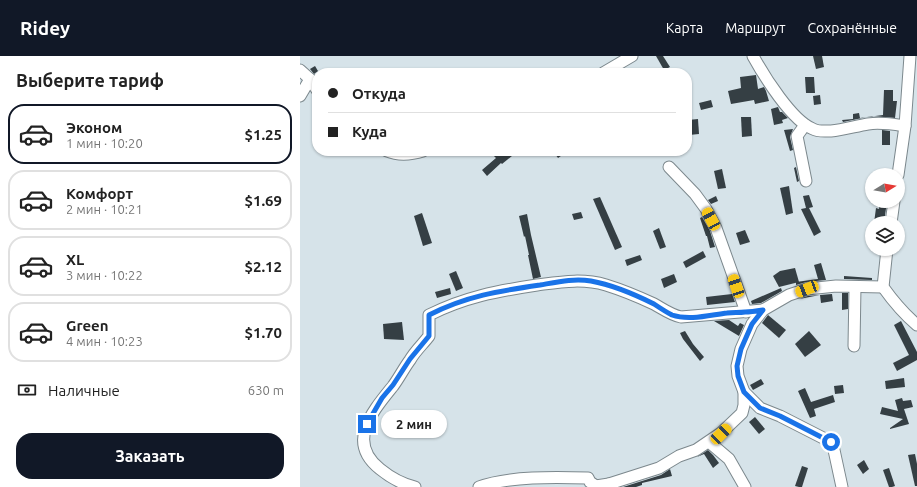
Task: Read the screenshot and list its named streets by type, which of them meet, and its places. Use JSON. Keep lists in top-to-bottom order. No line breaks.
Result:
{"north":"right","page":{"header":"Ridey","nav":["Карта","Маршрут","Сохранённые"],"heading":"Выберите тариф","banner":["Откуда","Куда"],"list":[{"name":"Эконом","note":"1 мин · 10:20","value":"$1.25"},{"name":"Комфорт","note":"2 мин · 10:21","value":"$1.69"},{"name":"XL","note":"3 мин · 10:22","value":"$2.12"},{"name":"Green","note":"4 мин · 10:23","value":"$1.70"}],"pay":["Наличные","630 m"],"bubble":"2 мин","buttons":"Заказать"}}
